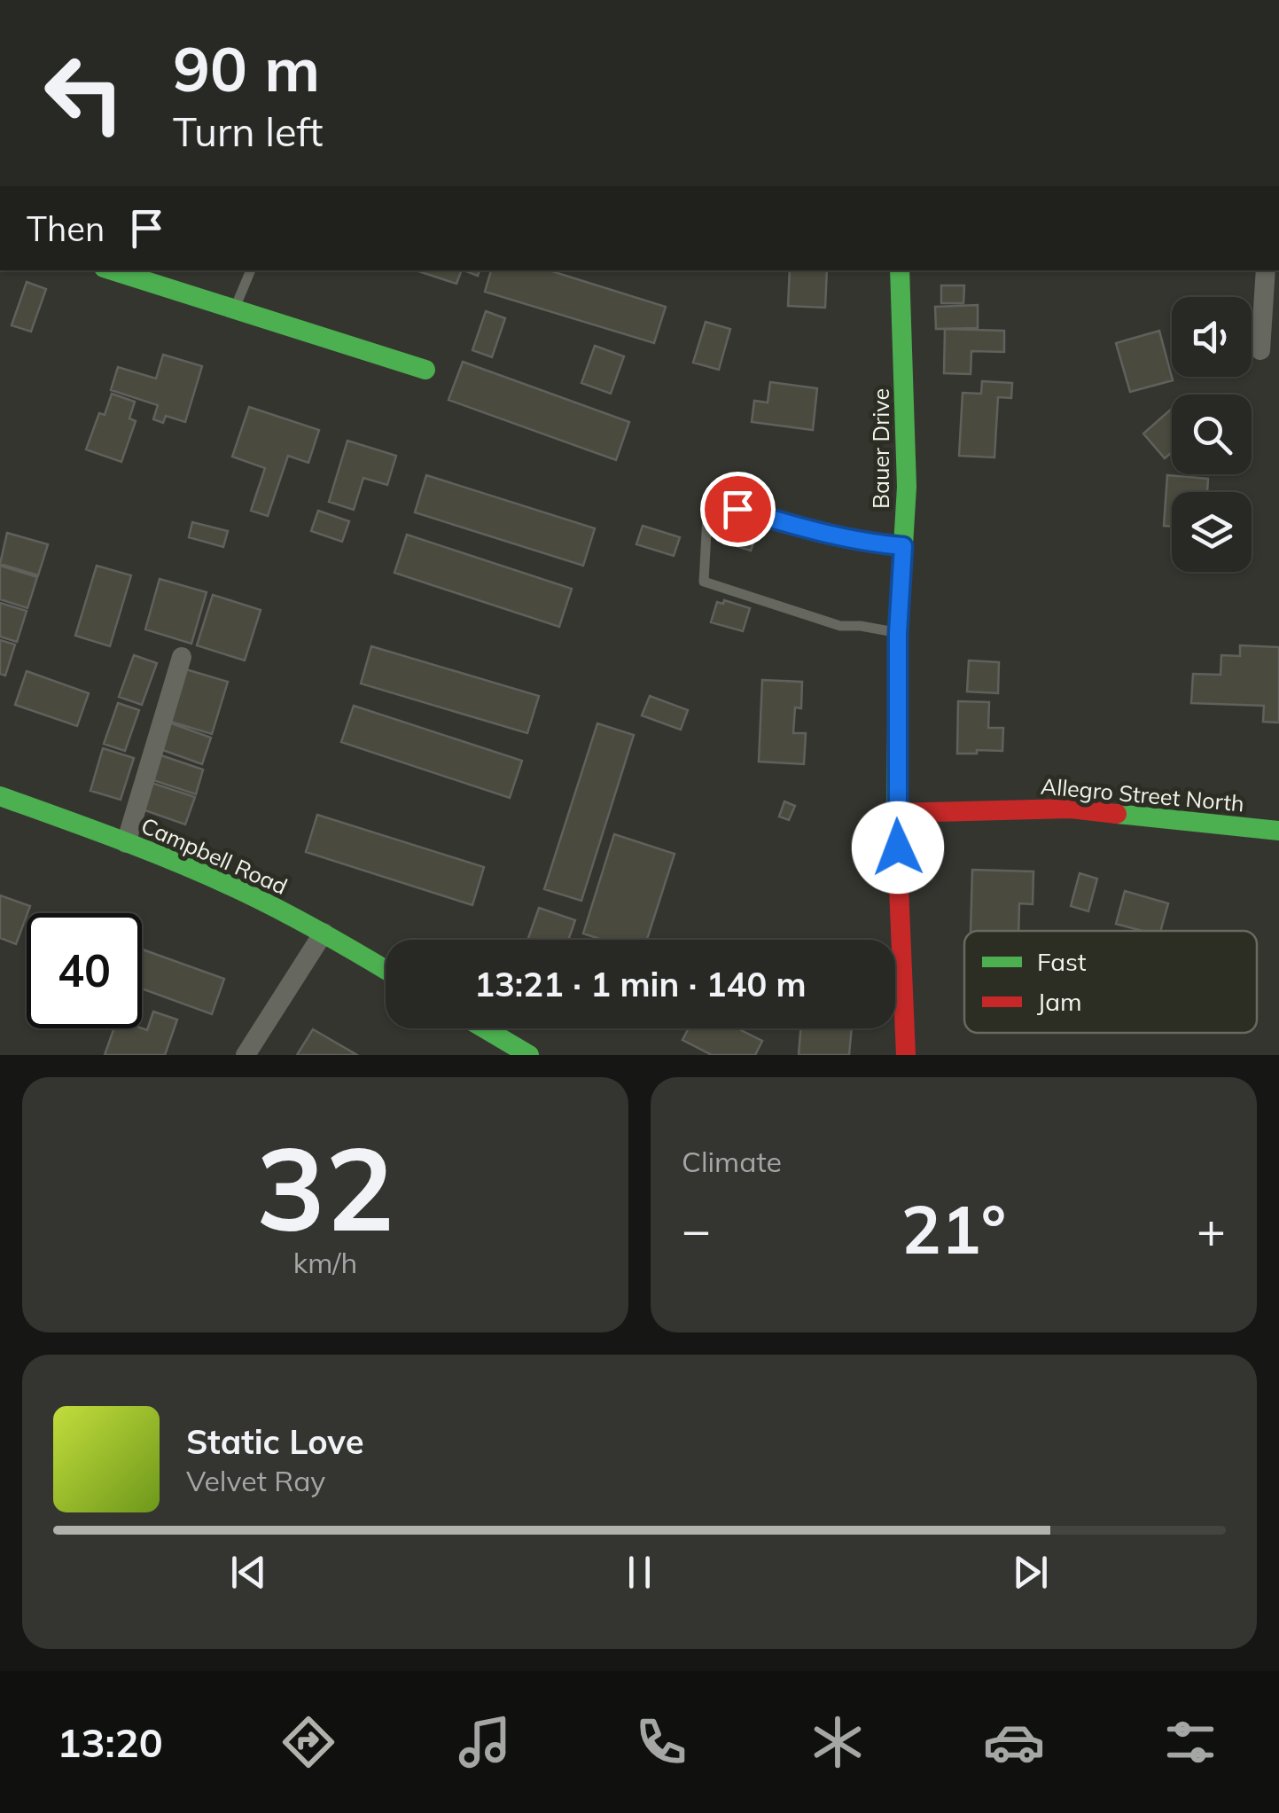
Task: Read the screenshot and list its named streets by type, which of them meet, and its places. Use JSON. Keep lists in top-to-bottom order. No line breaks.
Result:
{"streets":{"street":["Bauer Drive","Allegro Street North","Campbell Road"]},"crossings":[["Bauer Drive","Allegro Street North"]],"legend":["Fast","Jam"],"page":{"turn":["90 m","Turn left"],"then":"Then","limit":"40","trip":"13:21 · 1 min · 140 m","tile":[["32","km/h"],"Climate"],"heat":["−","21°","+"],"song":["Static Love","Velvet Ray"],"tabs":"13:20"}}
